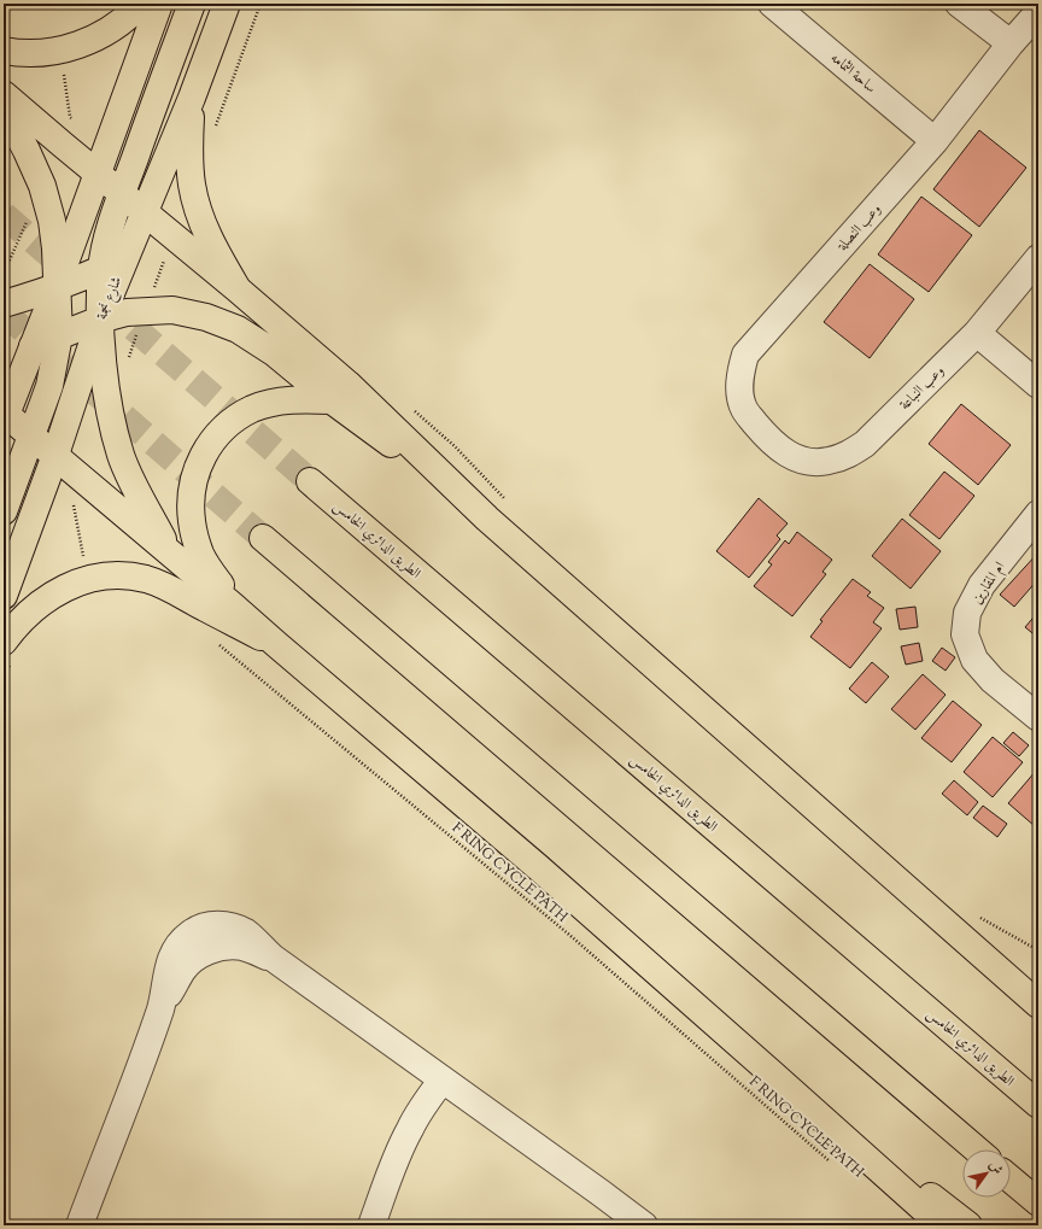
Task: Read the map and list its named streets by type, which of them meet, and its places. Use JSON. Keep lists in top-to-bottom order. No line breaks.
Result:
{"streets":{"main road":["شارع نجمة","الطريق الدائري الخامس"],"street":["ساحة الثمامه","وعب النصلة","وعب النباعة","ام المقارين"],"path":["F RING CYCLE PATH"]},"crossings":[["ساحة الثمامه","وعب النصلة"],["وعب النصلة","وعب النباعة"]],"north":"top right"}
